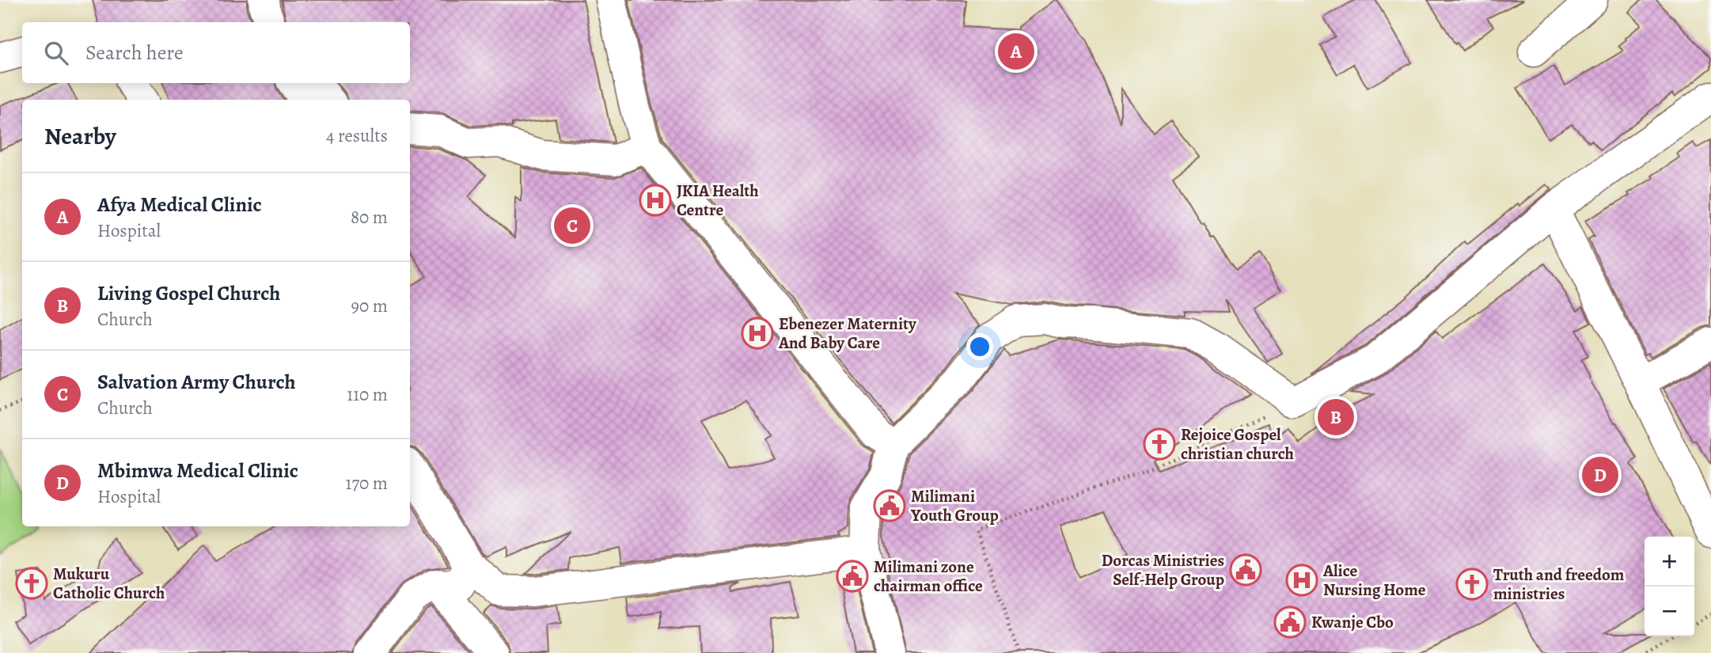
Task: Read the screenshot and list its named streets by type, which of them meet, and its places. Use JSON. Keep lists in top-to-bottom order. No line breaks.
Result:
{"places":{"hospital":["JKIA Health Centre","Ebenezer Maternity And Baby Care","Alice Nursing Home"],"church":["Rejoice Gospel christian church","Mukuru Catholic Church","Truth and freedom ministries"],"public building":["Milimani Youth Group","Dorcas Ministries Self-Help Group","Milimani zone chairman office","Kwanje Cbo"]},"page":{"search":"Search here","pins":["A","C","B","D"],"heading":["Nearby","4 results"],"list":[{"mark":"A","name":"Afya Medical Clinic","note":"Hospital","value":"80 m"},{"mark":"B","name":"Living Gospel Church","note":"Church","value":"90 m"},{"mark":"C","name":"Salvation Army Church","note":"Church","value":"110 m"},{"mark":"D","name":"Mbimwa Medical Clinic","note":"Hospital","value":"170 m"}],"map_buttons":["+","−"]}}
